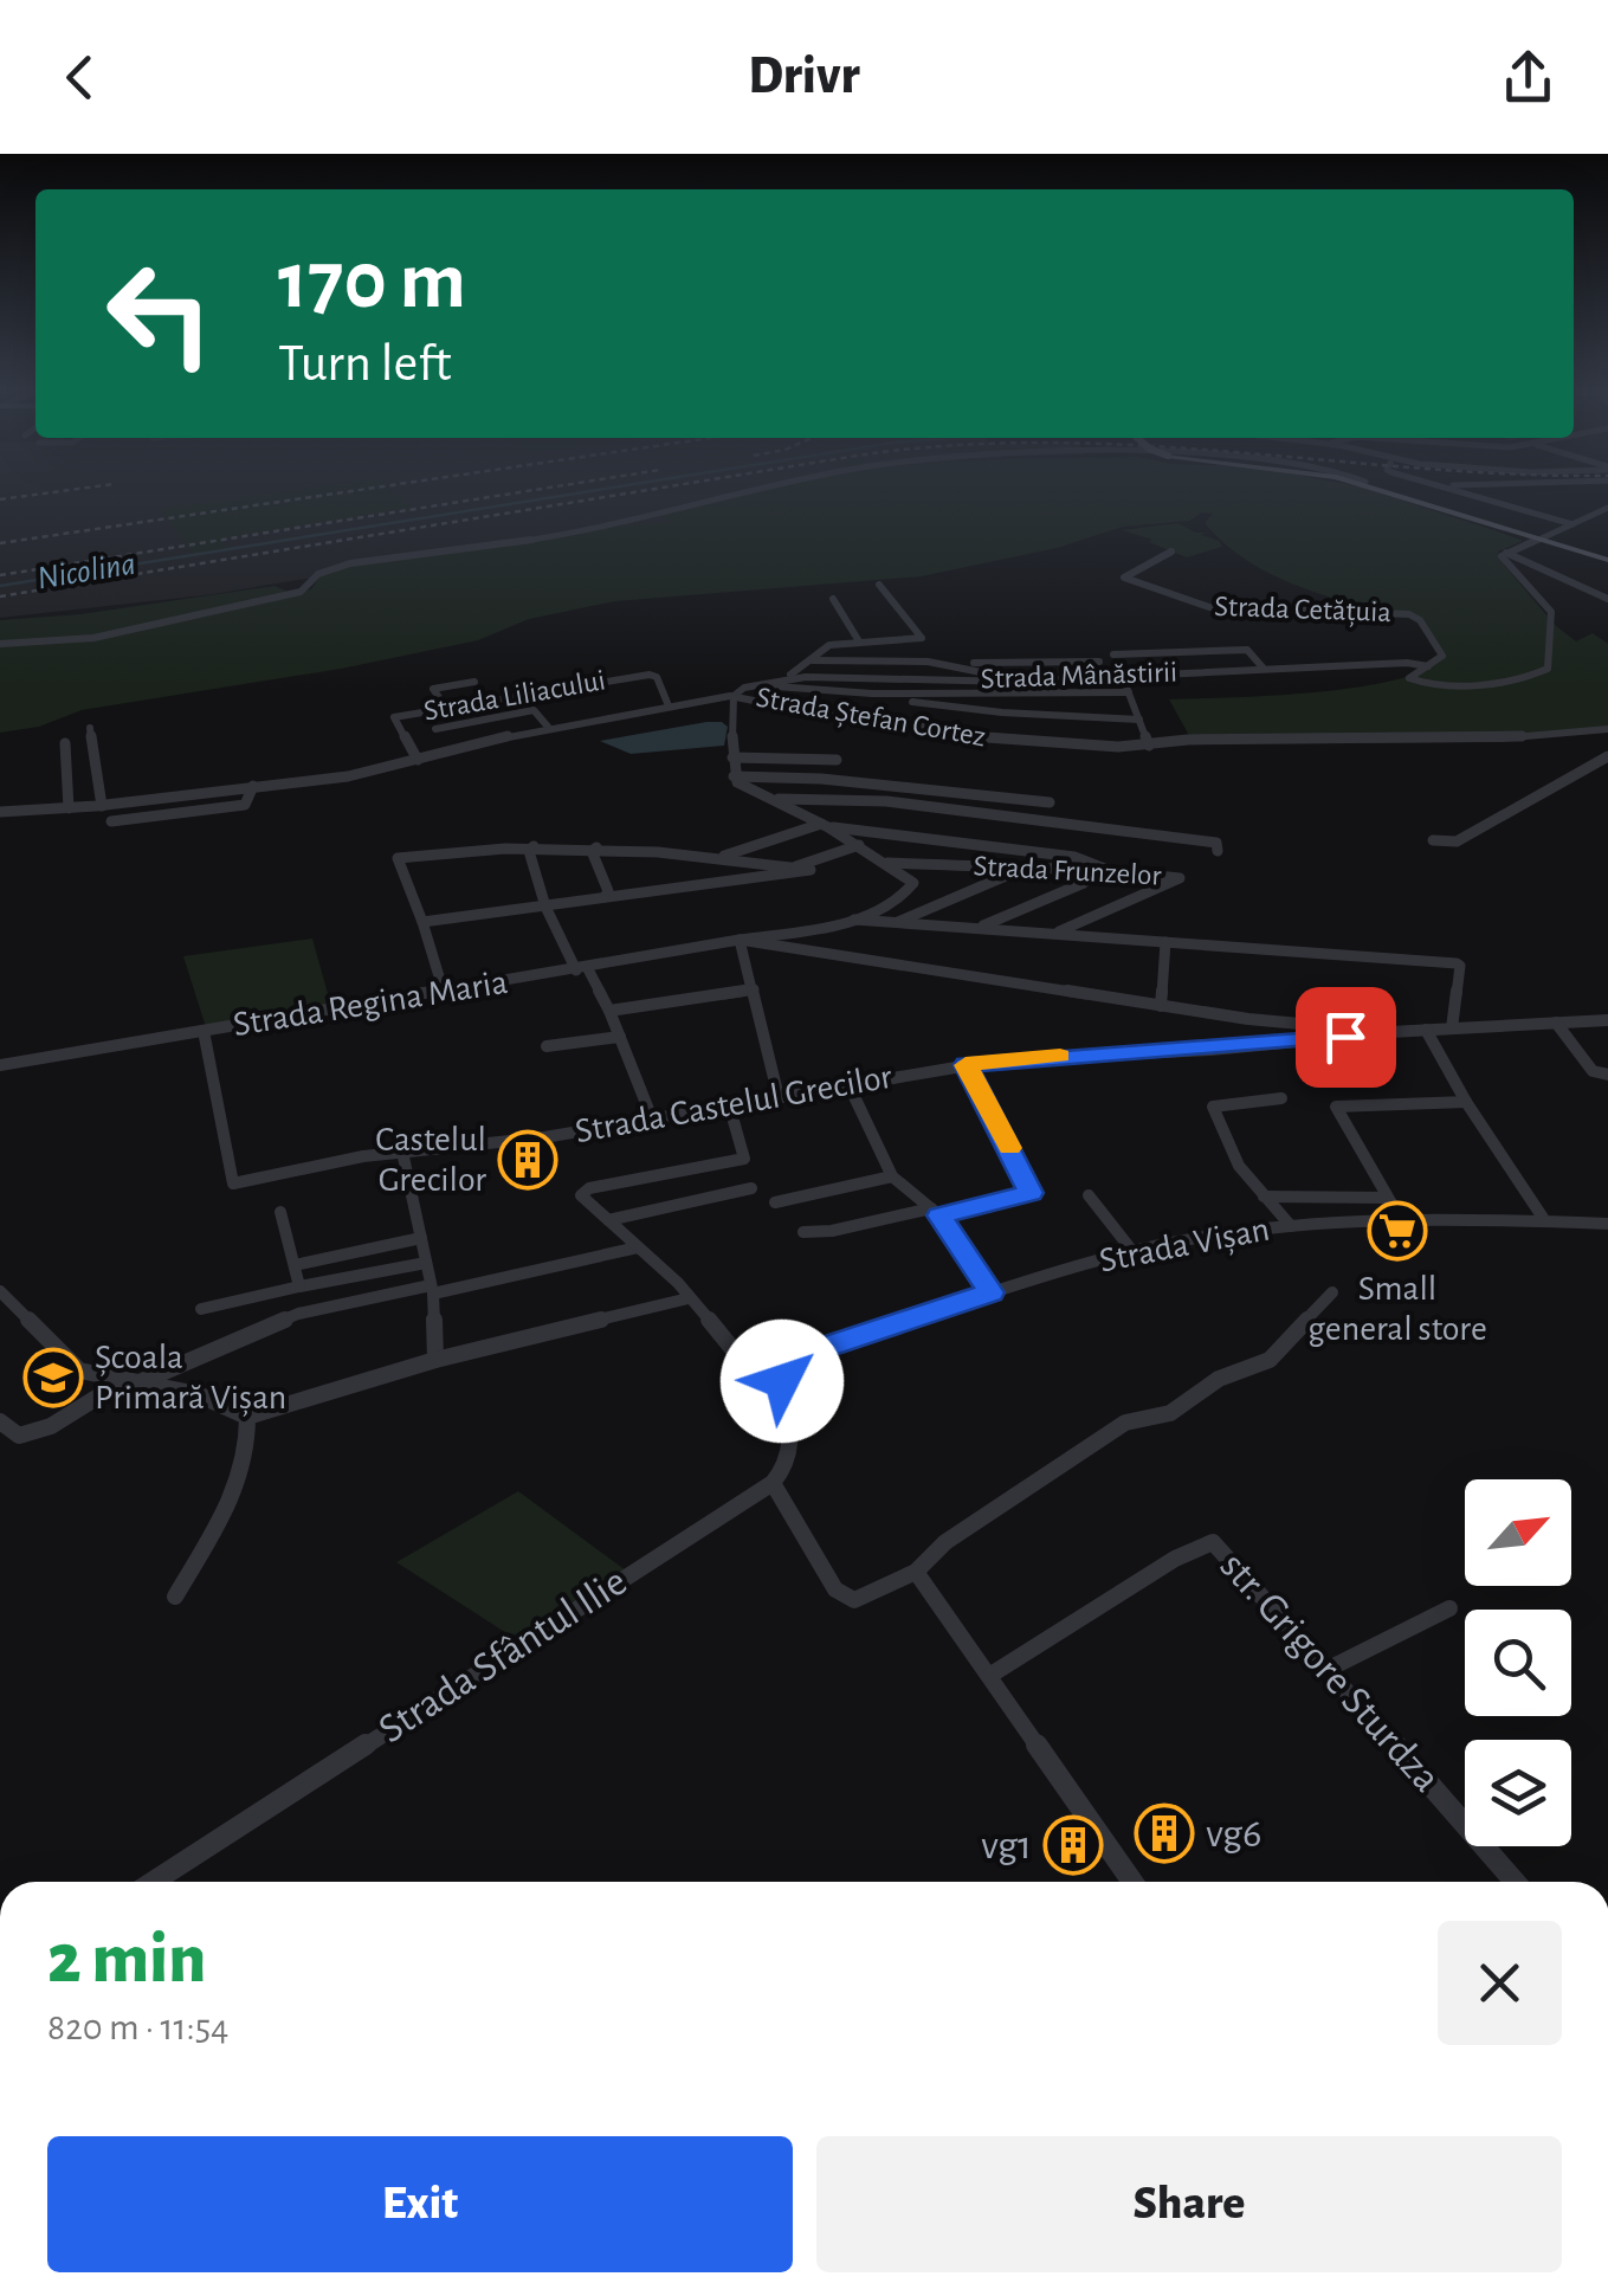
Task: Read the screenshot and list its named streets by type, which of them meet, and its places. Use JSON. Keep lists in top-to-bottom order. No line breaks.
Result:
{"streets":{"street":["Strada Cetățuia","Strada Mânăstirii","Strada Liliacului","Strada Ștefan Cortez","Strada Frunzelor","Strada Regina Maria","Strada Castelul Grecilor","Strada Vișan","Strada Sfântul Ilie","str. Grigore Sturdza"]},"crossings":[["Strada Cetățuia","Strada Mânăstirii"],["Strada Liliacului","Strada Ștefan Cortez"],["Strada Regina Maria","Strada Castelul Grecilor"]],"water":["Nicolina"],"places":{"building":["Castelul Grecilor","vg6","vg1"],"supermarket":["Small general store"],"school or university":["Școala Primară Vișan"]},"north":"top right","page":{"header":"Drivr","turn":["170 m","Turn left"],"heading":["2 min","820 m · 11:54"],"buttons":["Exit","Share"]}}
